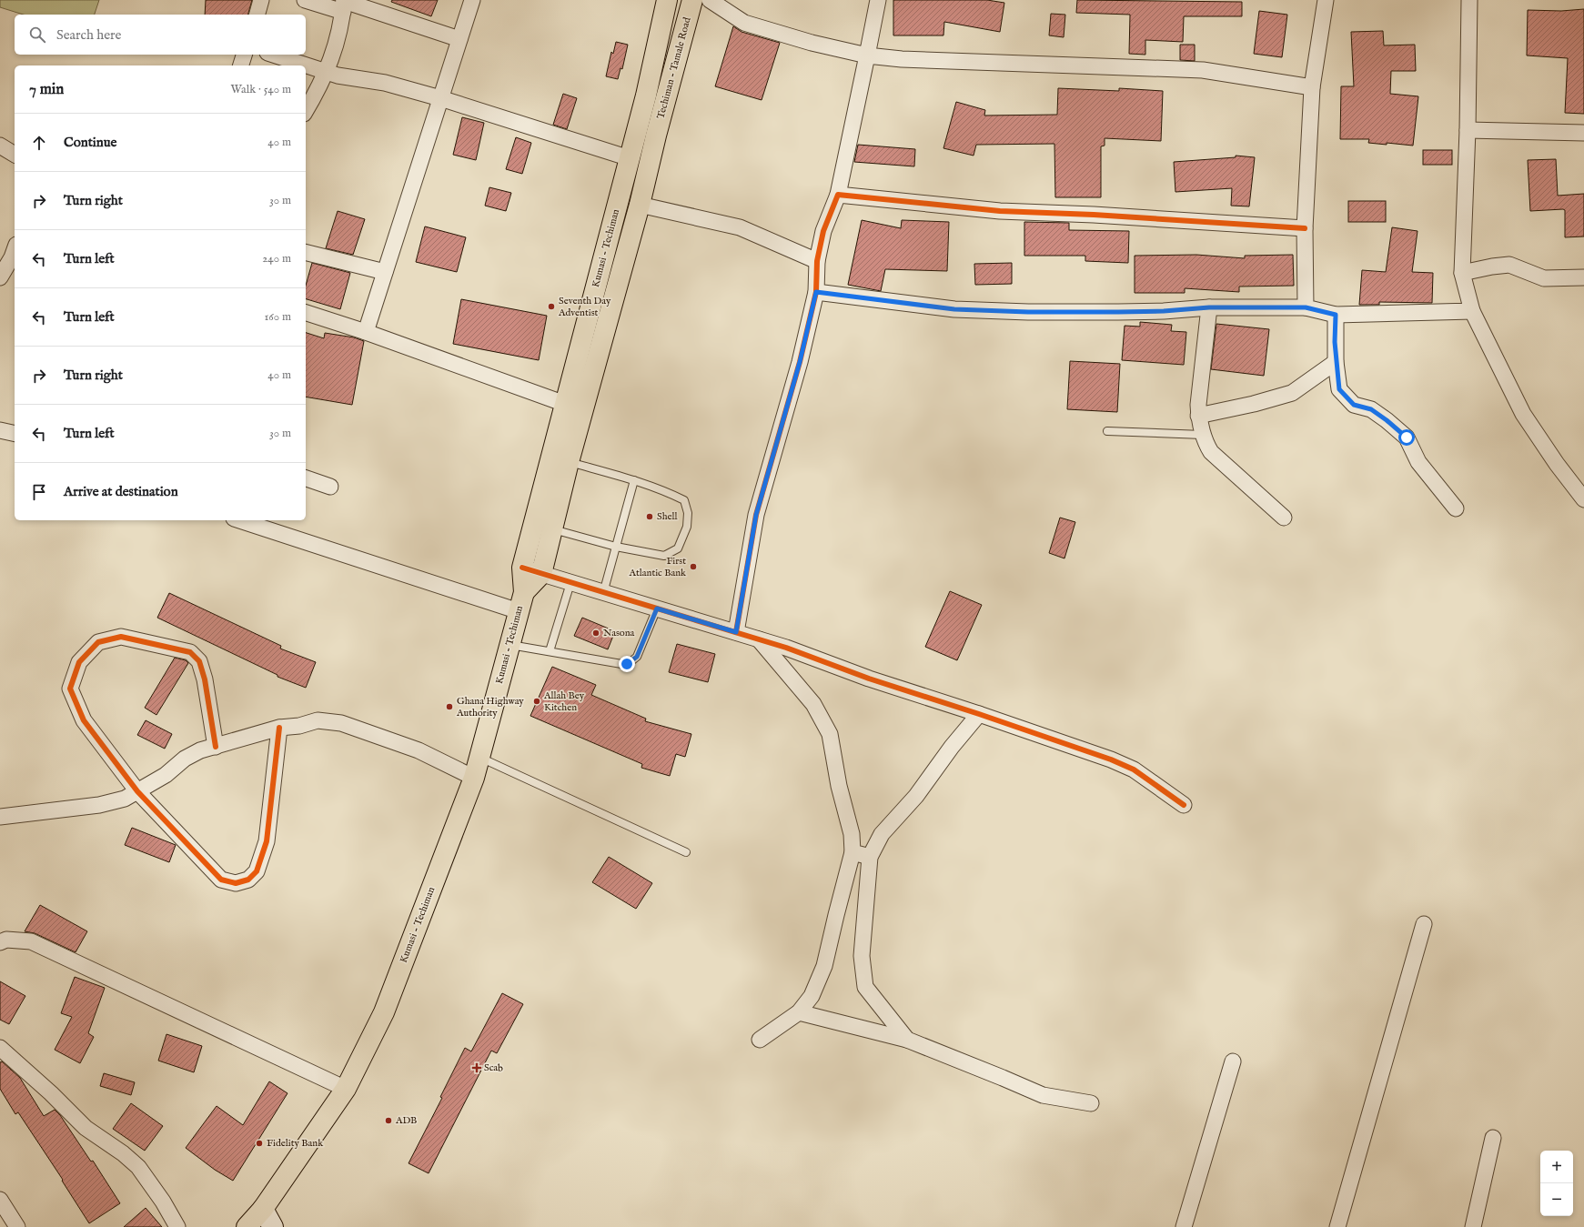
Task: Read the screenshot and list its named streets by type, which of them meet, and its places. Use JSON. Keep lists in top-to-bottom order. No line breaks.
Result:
{"streets":{"highway":["Techiman - Tamale Road","Kumasi - Techiman"]},"crossings":[["Techiman - Tamale Road","Kumasi - Techiman"]],"places":{"other":["Seventh Day Adventist","Shell","First Atlantic Bank","Nasona","Allah Bey Kitchen","Ghana Highway Authority","ADB","Fidelity Bank"],"health":["Scab"]},"page":{"search":"Search here","heading":["7 min","Walk · 540 m"],"list":[["Continue","40 m"],["Turn right","30 m"],["Turn left","240 m"],["Turn left","160 m"],["Turn right","40 m"],["Turn left","30 m"],"Arrive at destination"],"map_buttons":["+","−"]}}
